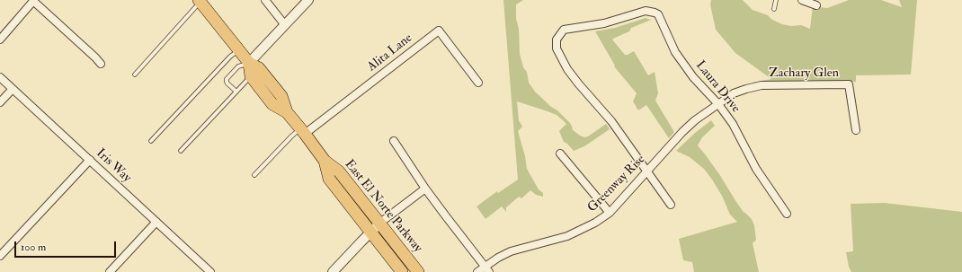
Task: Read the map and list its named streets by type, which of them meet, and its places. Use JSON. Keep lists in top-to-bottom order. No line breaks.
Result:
{"streets":{"main road":["East El Norte Parkway"],"street":["Alita Lane","Zachary Glen","Laura Drive","Iris Way","Greenway Rise"]},"crossings":[["Alita Lane","East El Norte Parkway"],["Zachary Glen","Laura Drive"],["Zachary Glen","Greenway Rise"],["Laura Drive","Greenway Rise"]],"scale_bar":"100 m"}
